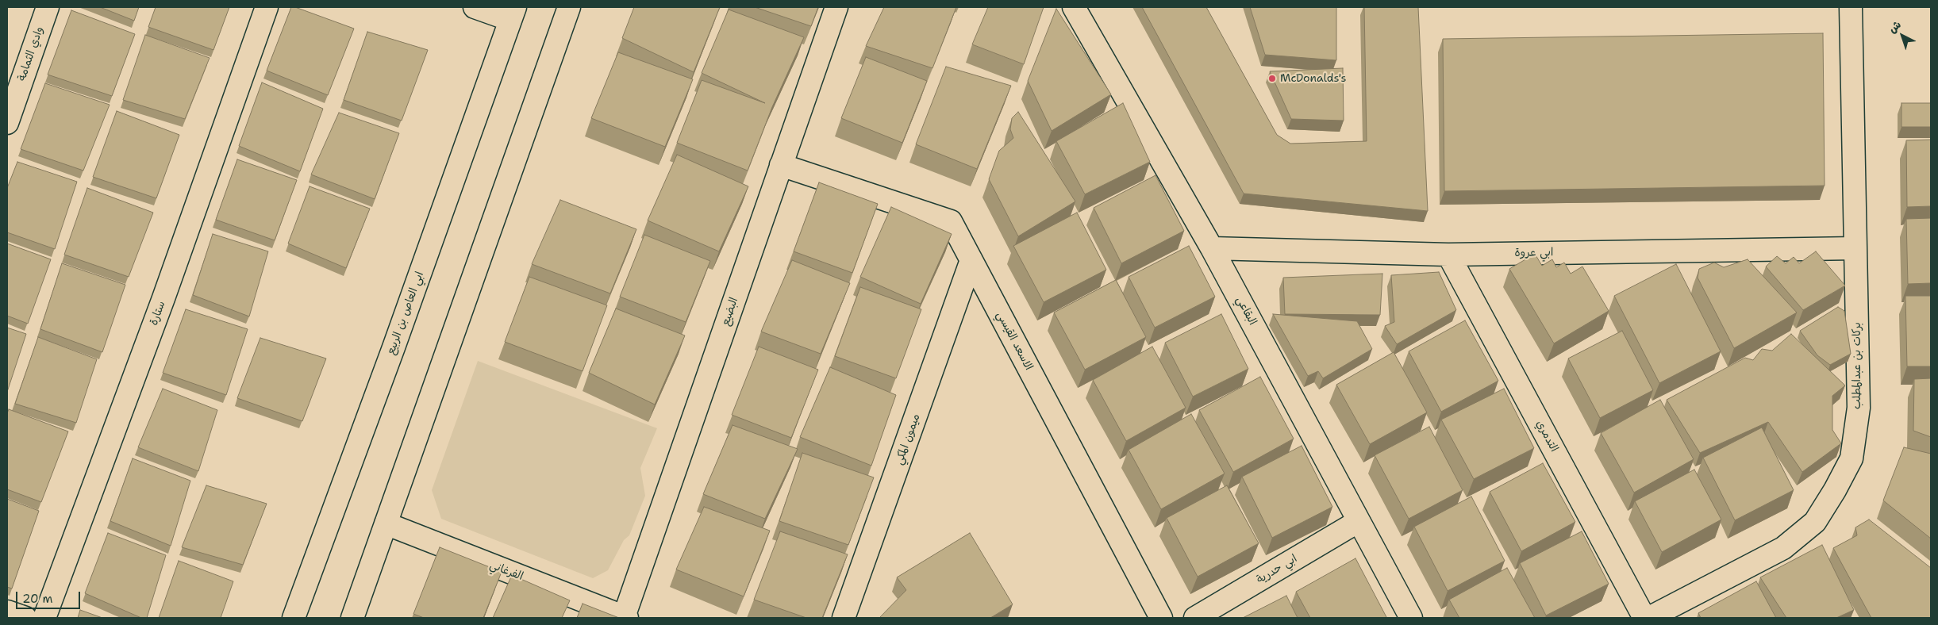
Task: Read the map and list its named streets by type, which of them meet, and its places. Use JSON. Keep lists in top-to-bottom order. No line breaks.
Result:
{"streets":{"street":["وادي الثمامة","ابي عروة","البقاعي","البضيع","ستارة","ابي العاص بن الربيع","الاسعد القيسي","بركات بن عبدالمطلب","التدمري","ميمون المكي","ابي حدرية","الفرغاني"]},"crossings":[["ابي عروة","البقاعي"],["ابي عروة","بركات بن عبدالمطلب"],["ابي عروة","التدمري"],["البقاعي","ابي حدرية"],["البضيع","الاسعد القيسي"],["البضيع","الفرغاني"],["الاسعد القيسي","ميمون المكي"]],"places":["McDonalds's"],"scale_bar":"20 m","north":"top left"}
